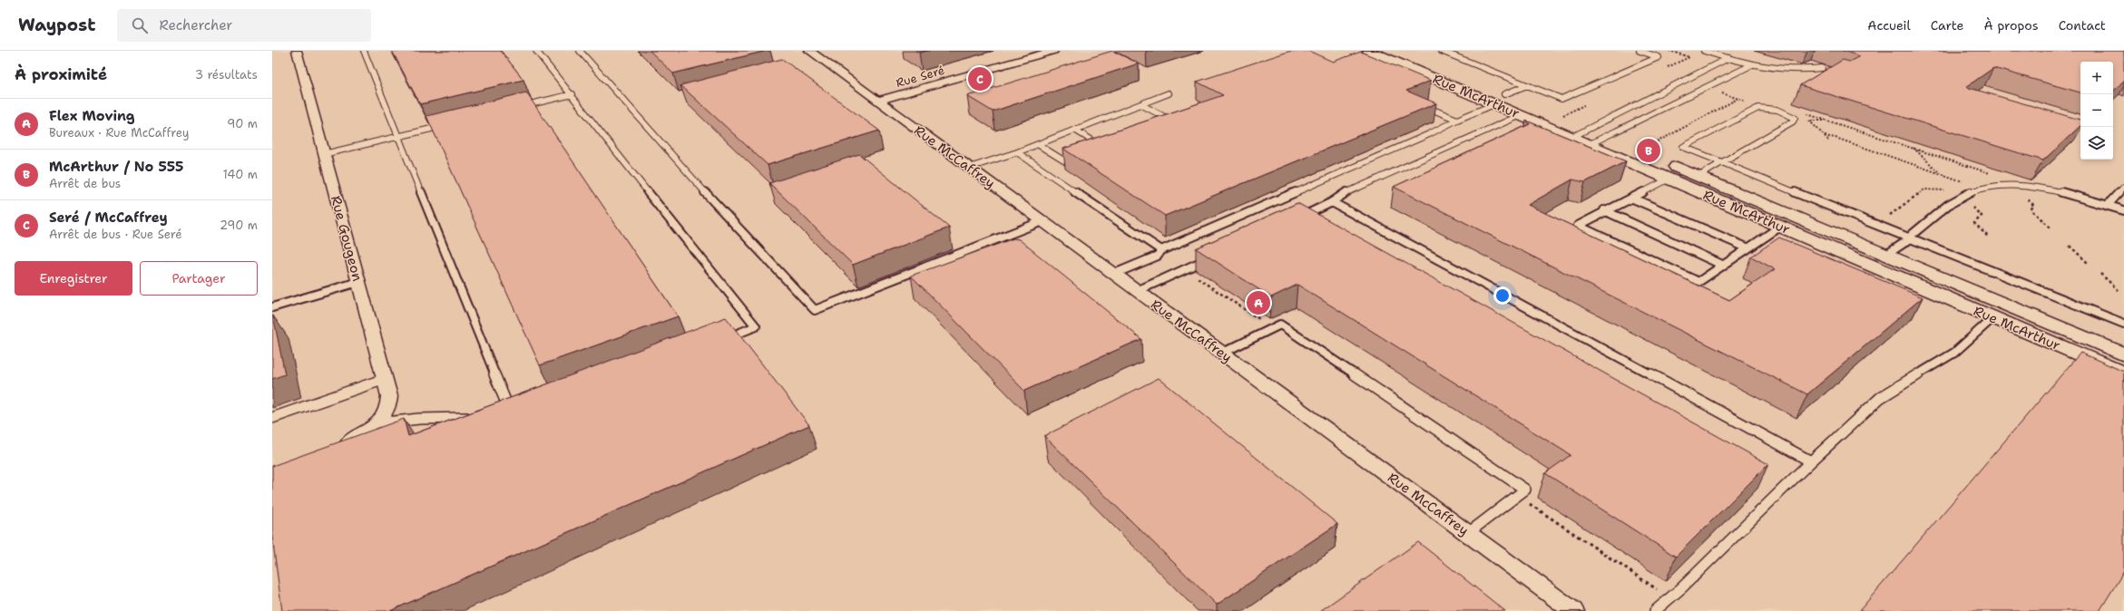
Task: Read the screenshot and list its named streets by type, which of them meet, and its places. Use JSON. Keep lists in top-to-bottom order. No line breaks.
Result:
{"streets":{"street":["Rue Seré","Rue McArthur","Rue McCaffrey","Rue Gougeon"]},"crossings":[["Rue Seré","Rue McCaffrey"]],"page":{"header":"Waypost","search":"Rechercher","nav":["Accueil","Carte","À propos","Contact"],"heading":["À proximité","3 résultats"],"map_buttons":["+","−"],"pins":["C","B","A"],"list":[{"mark":"A","name":"Flex Moving","note":"Bureaux · Rue McCaffrey","value":"90 m"},{"mark":"B","name":"McArthur / No 555","note":"Arrêt de bus","value":"140 m"},{"mark":"C","name":"Seré / McCaffrey","note":"Arrêt de bus · Rue Seré","value":"290 m"}],"buttons":["Enregistrer","Partager"]}}
